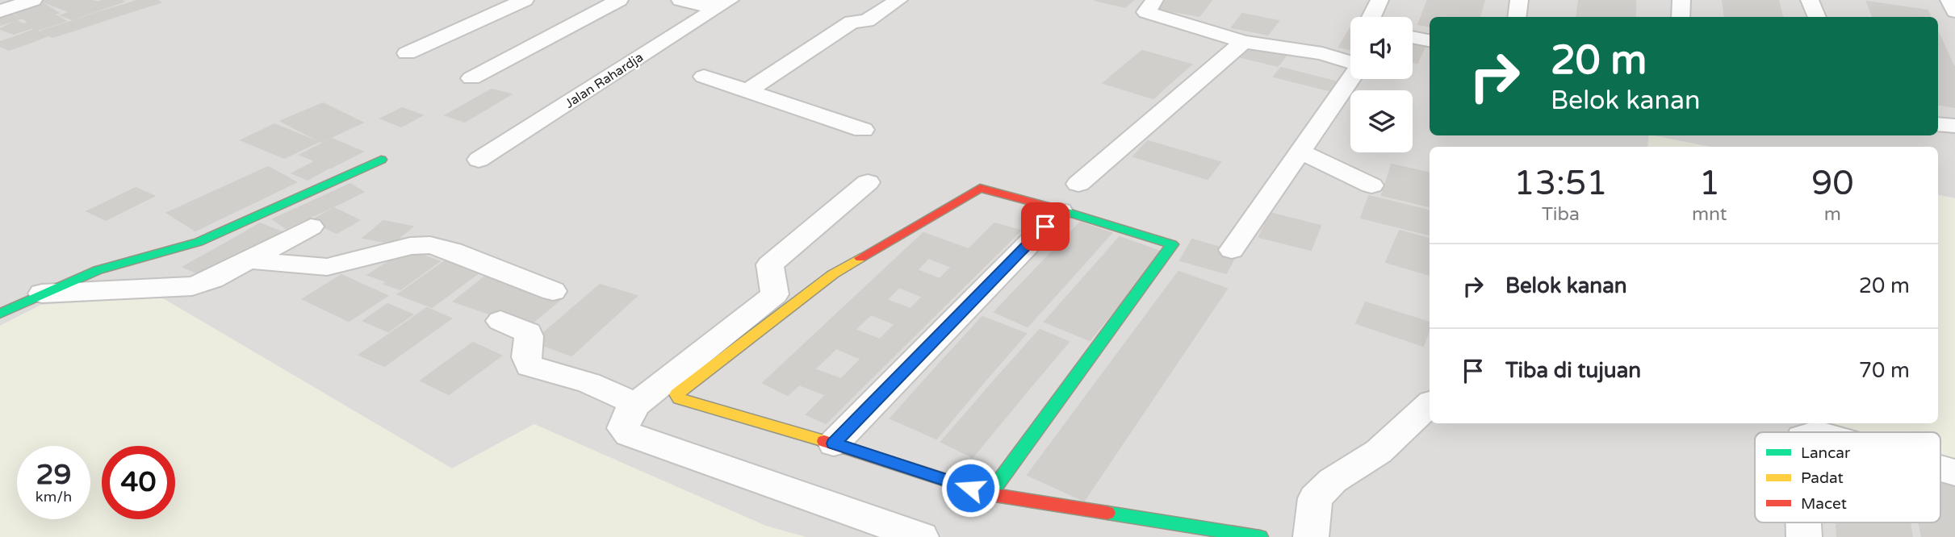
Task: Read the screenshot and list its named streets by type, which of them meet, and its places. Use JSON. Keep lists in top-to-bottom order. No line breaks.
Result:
{"streets":{"street":["Jalan Rahardja"]},"legend":["Lancar","Padat","Macet"],"page":{"turn":["20 m","Belok kanan"],"eta":["13:51","Tiba","1","mnt","90","m"],"list":[{"name":"Belok kanan","value":"20 m"},{"name":"Tiba di tujuan","value":"70 m"}],"speed":"29 km/h","limit":"40"}}
